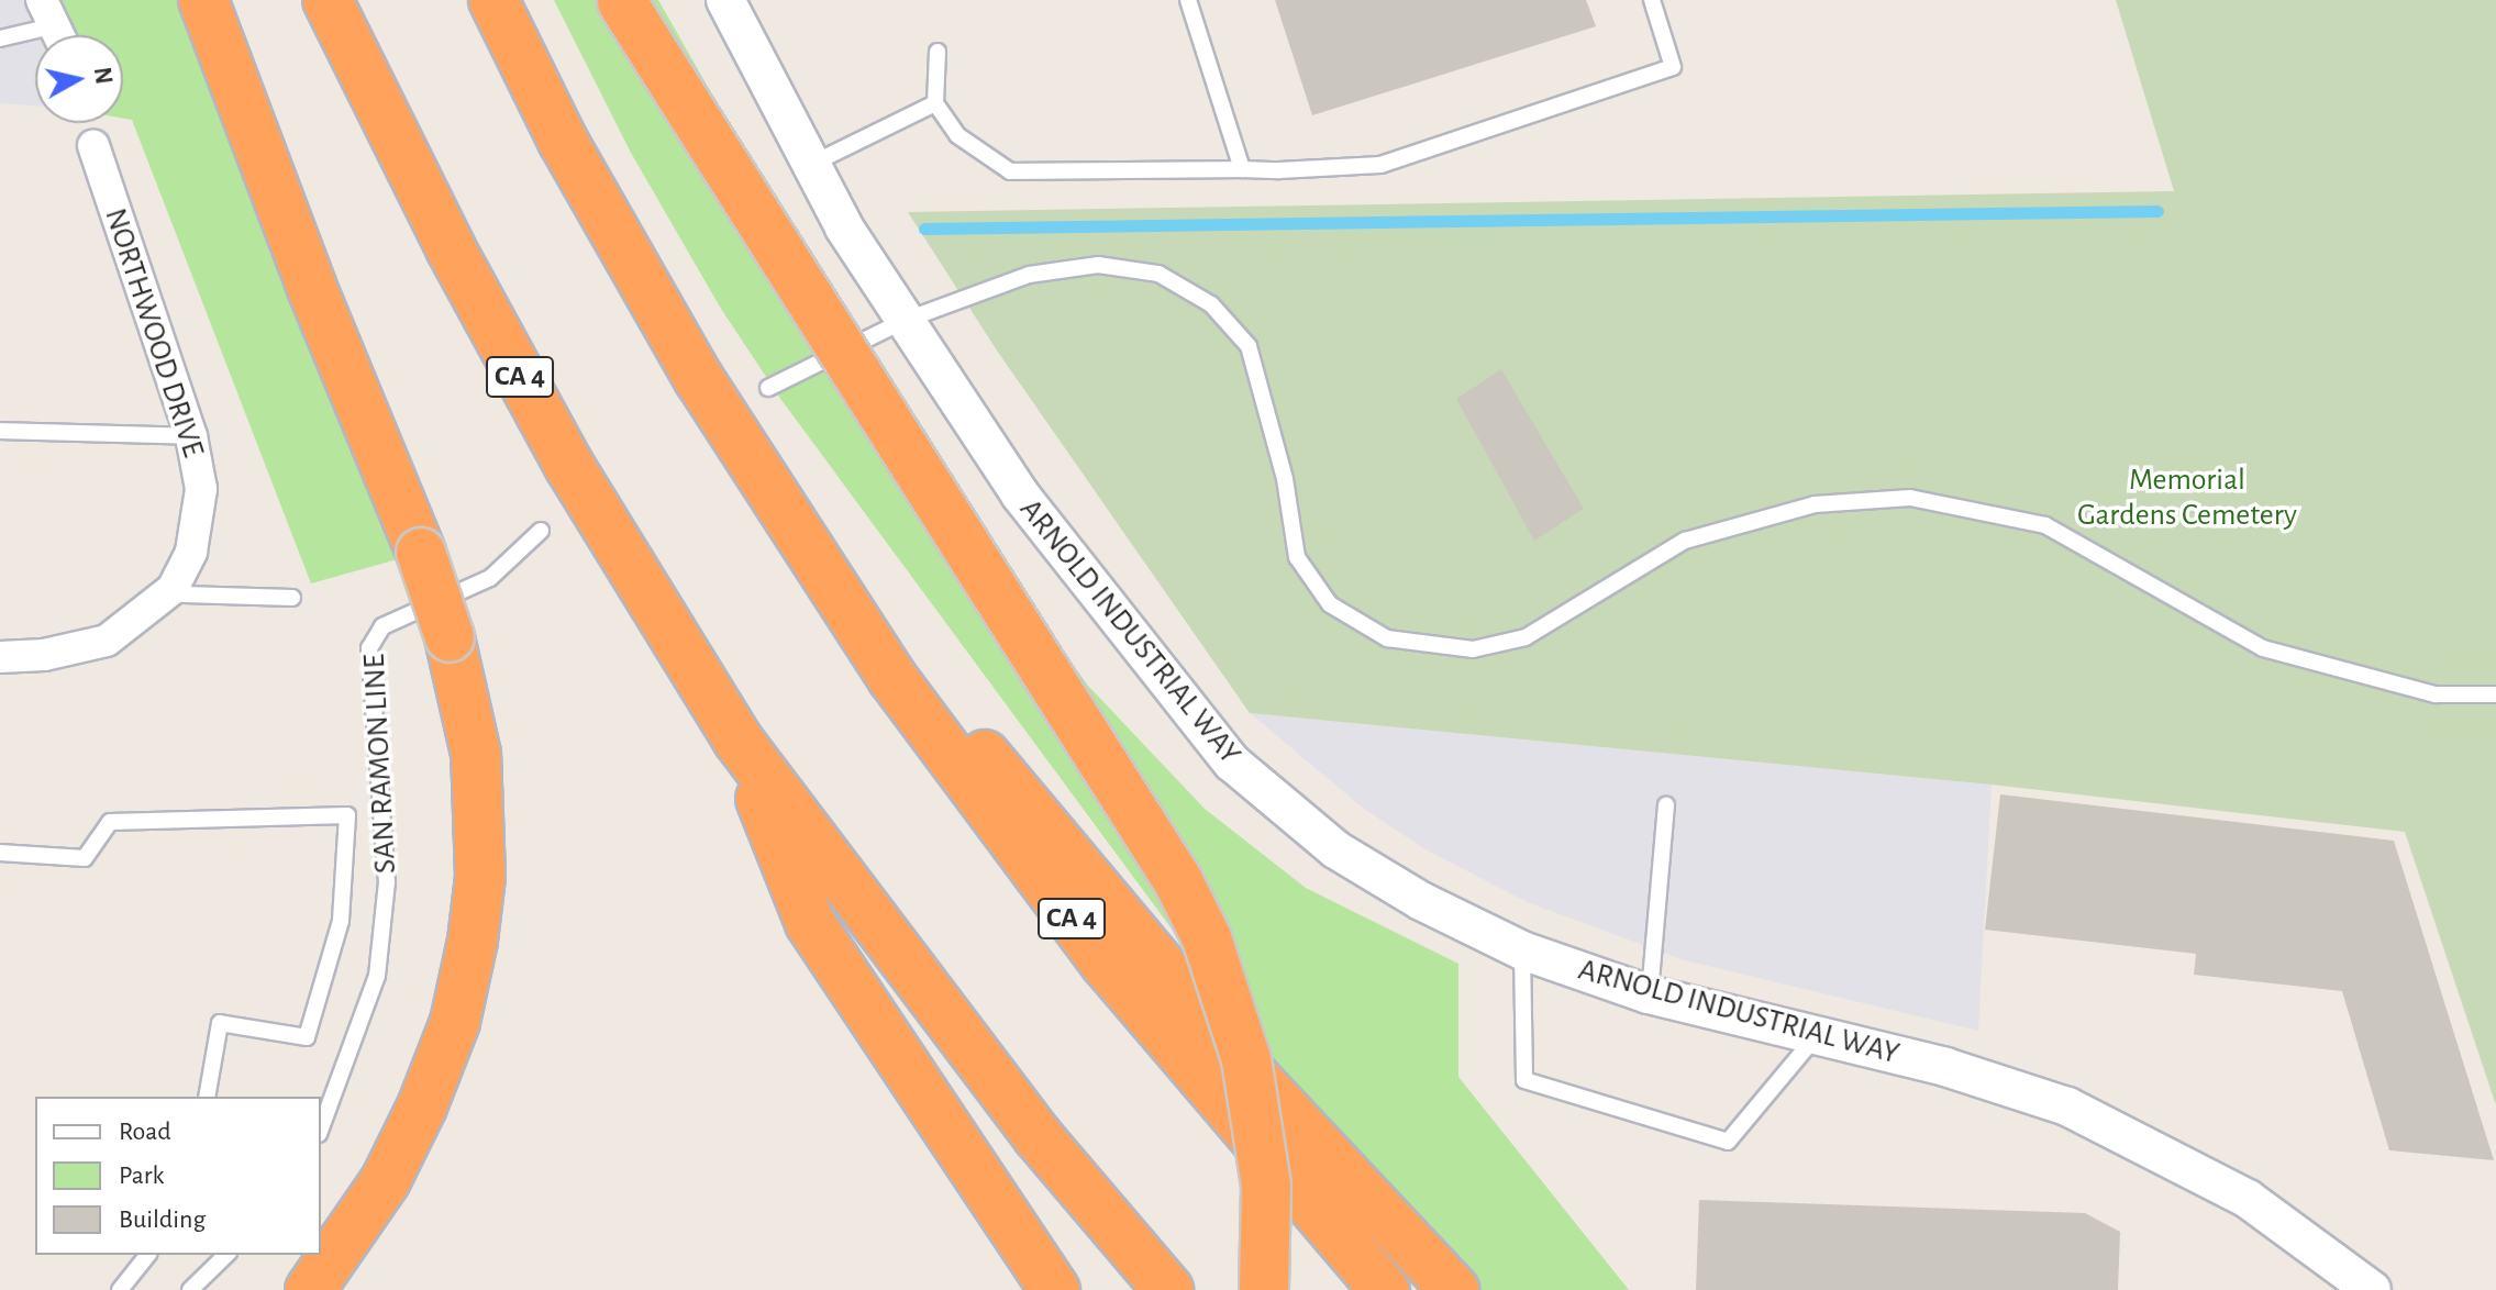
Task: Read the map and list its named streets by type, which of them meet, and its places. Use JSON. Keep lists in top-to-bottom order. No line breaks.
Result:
{"streets":{"highway":["CA 4"],"street":["NORTHWOOD DRIVE","ARNOLD INDUSTRIAL WAY"],"lane":["SAN RAMON LINE"]},"parks":["Memorial Gardens Cemetery"],"legend":["Road","Park","Building"],"north":"right"}
